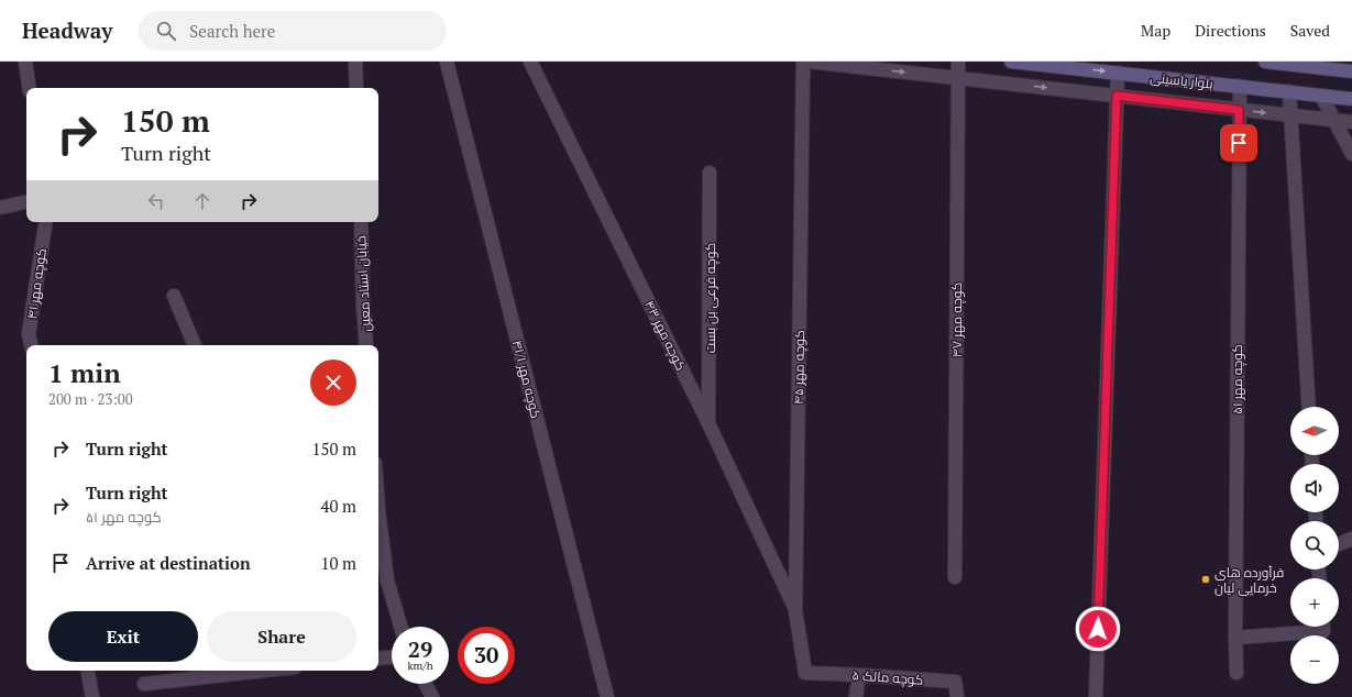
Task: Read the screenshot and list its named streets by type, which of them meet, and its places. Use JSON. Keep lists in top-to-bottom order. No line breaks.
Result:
{"streets":{"main road":["بلوار یاسینی"],"street":["کوچه مهر ۴۱","خیابان استاد معین","کوچه فرعی بن بست","کوچه مهر ۴۷","کوچه مهر ۴۳","کوچه مهر ۴۵","کوچه مهر ۴۱/۱","کوچه مهر ۵۱","کوچه مالک ۵"]},"crossings":[["بلوار یاسینی","کوچه مهر ۵۱"],["کوچه فرعی بن بست","کوچه مهر ۴۳"],["کوچه مهر ۴۳","کوچه مهر ۴۵"],["کوچه مهر ۴۵","کوچه مالک ۵"]],"places":["فرآورده های خرمایی لیان"],"north":"left","page":{"header":"Headway","search":"Search here","nav":["Map","Directions","Saved"],"turn":["150 m","Turn right"],"heading":["1 min","200 m · 23:00"],"map_buttons":["+","−"],"list":[{"name":"Turn right","value":"150 m"},{"name":"Turn right","note":"کوچه مهر ۵۱","value":"40 m"},{"name":"Arrive at destination","value":"10 m"}],"buttons":["Exit","Share"],"speed":"29 km/h","limit":"30"}}
